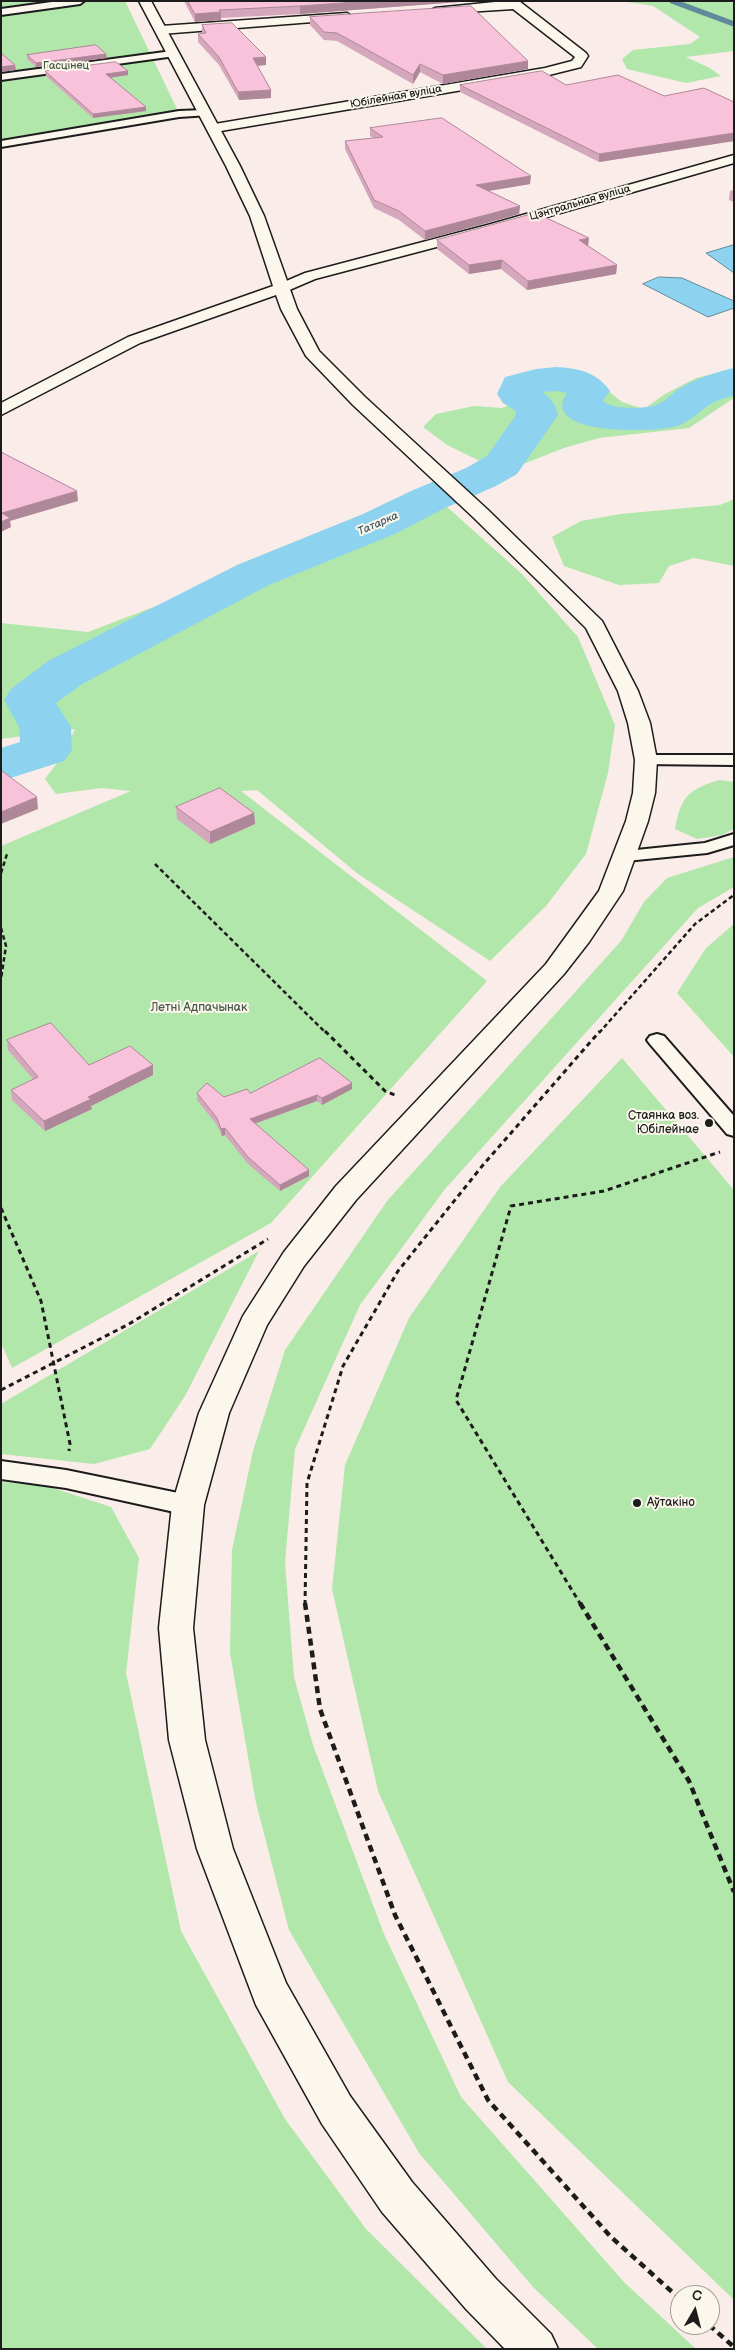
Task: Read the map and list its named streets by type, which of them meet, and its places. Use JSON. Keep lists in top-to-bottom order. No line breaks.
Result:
{"streets":{"street":["Юбілейная вуліца","Цэнтральная вуліца"]},"water":["Татарка"],"parks":["Гасцінец","Летні Адпачынак"],"places":["Стаянка воз. Юбілейнае","Аўтакіно"],"north":"top"}
